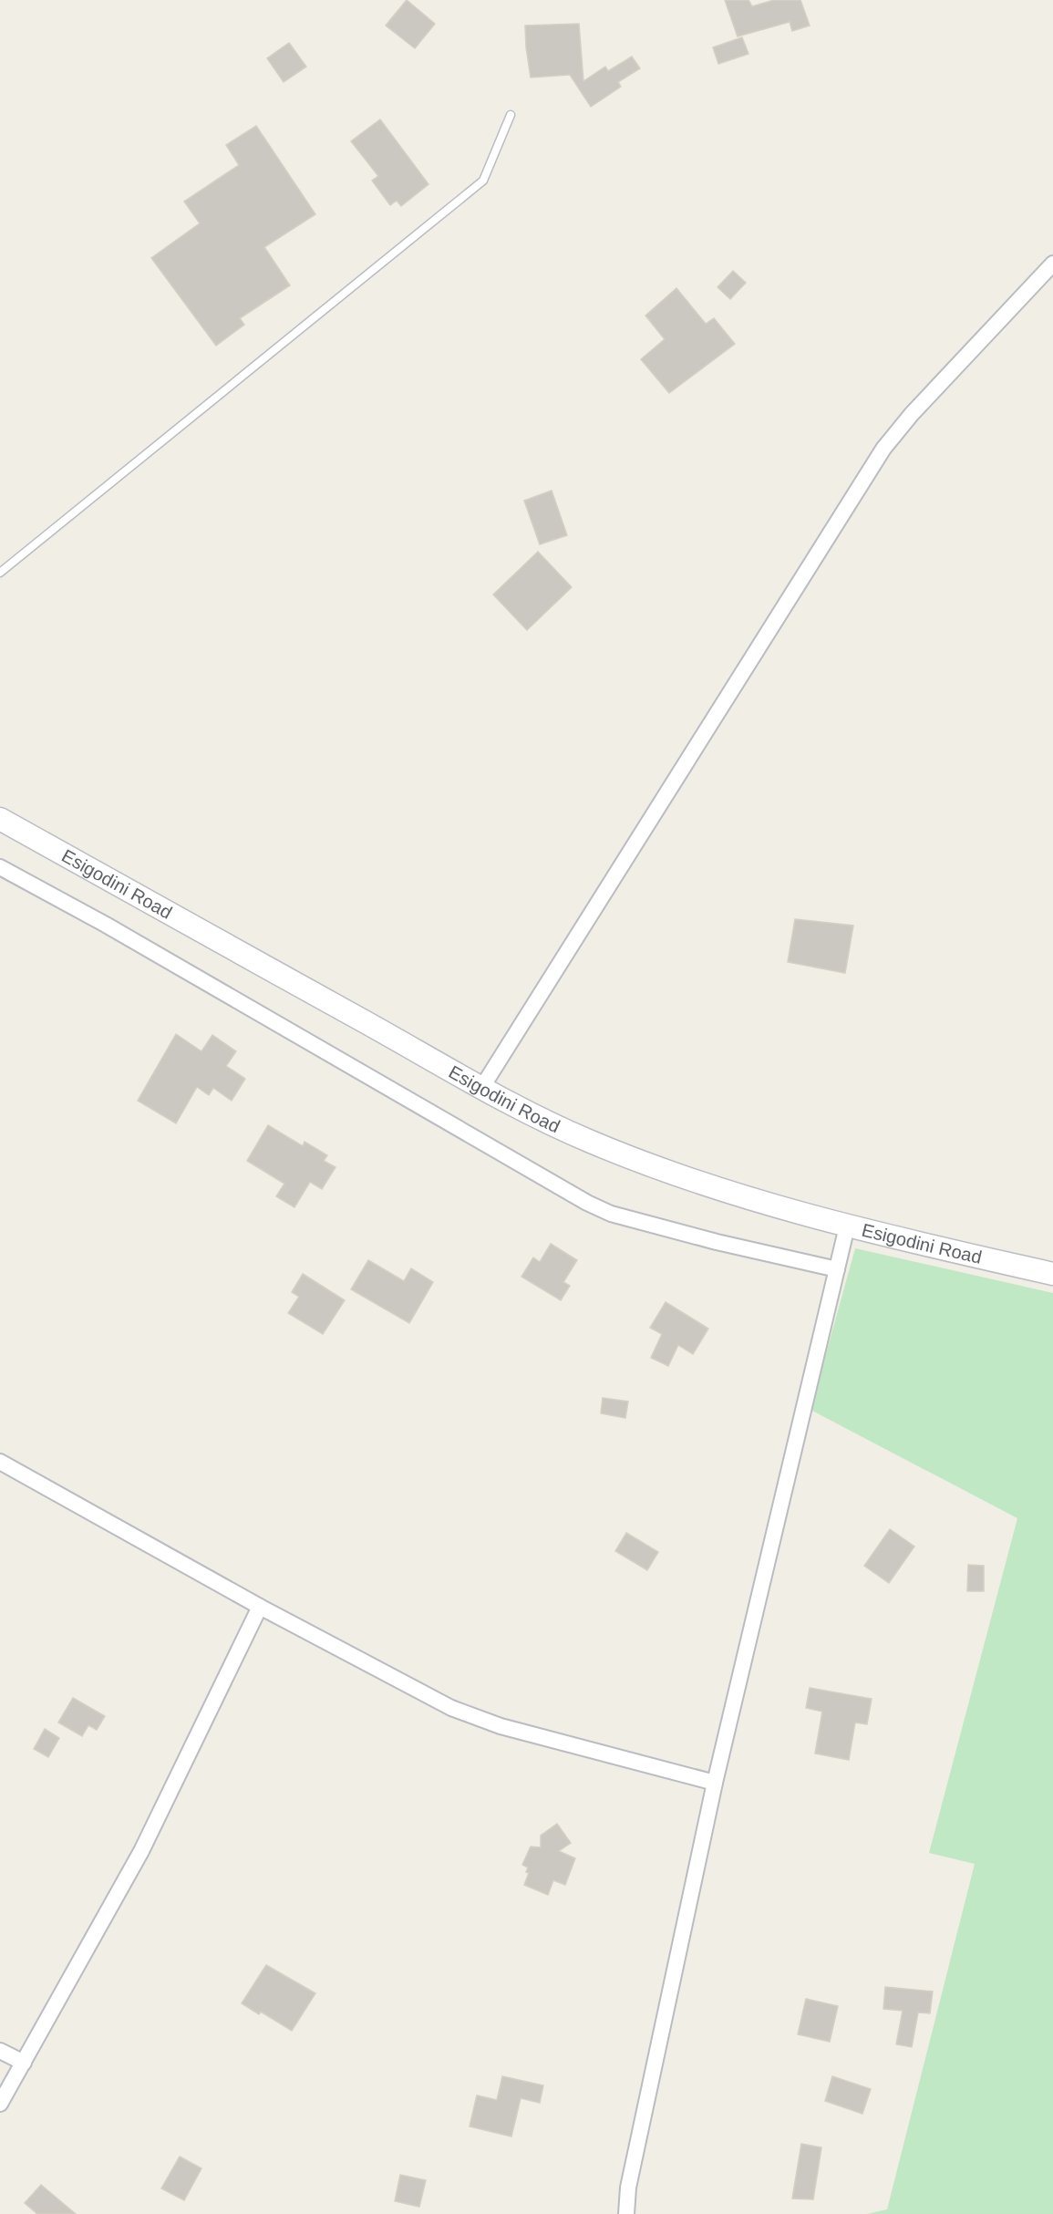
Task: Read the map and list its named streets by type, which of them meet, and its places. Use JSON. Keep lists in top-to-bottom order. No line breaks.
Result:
{"streets":{"main road":["Esigodini Road"]}}
